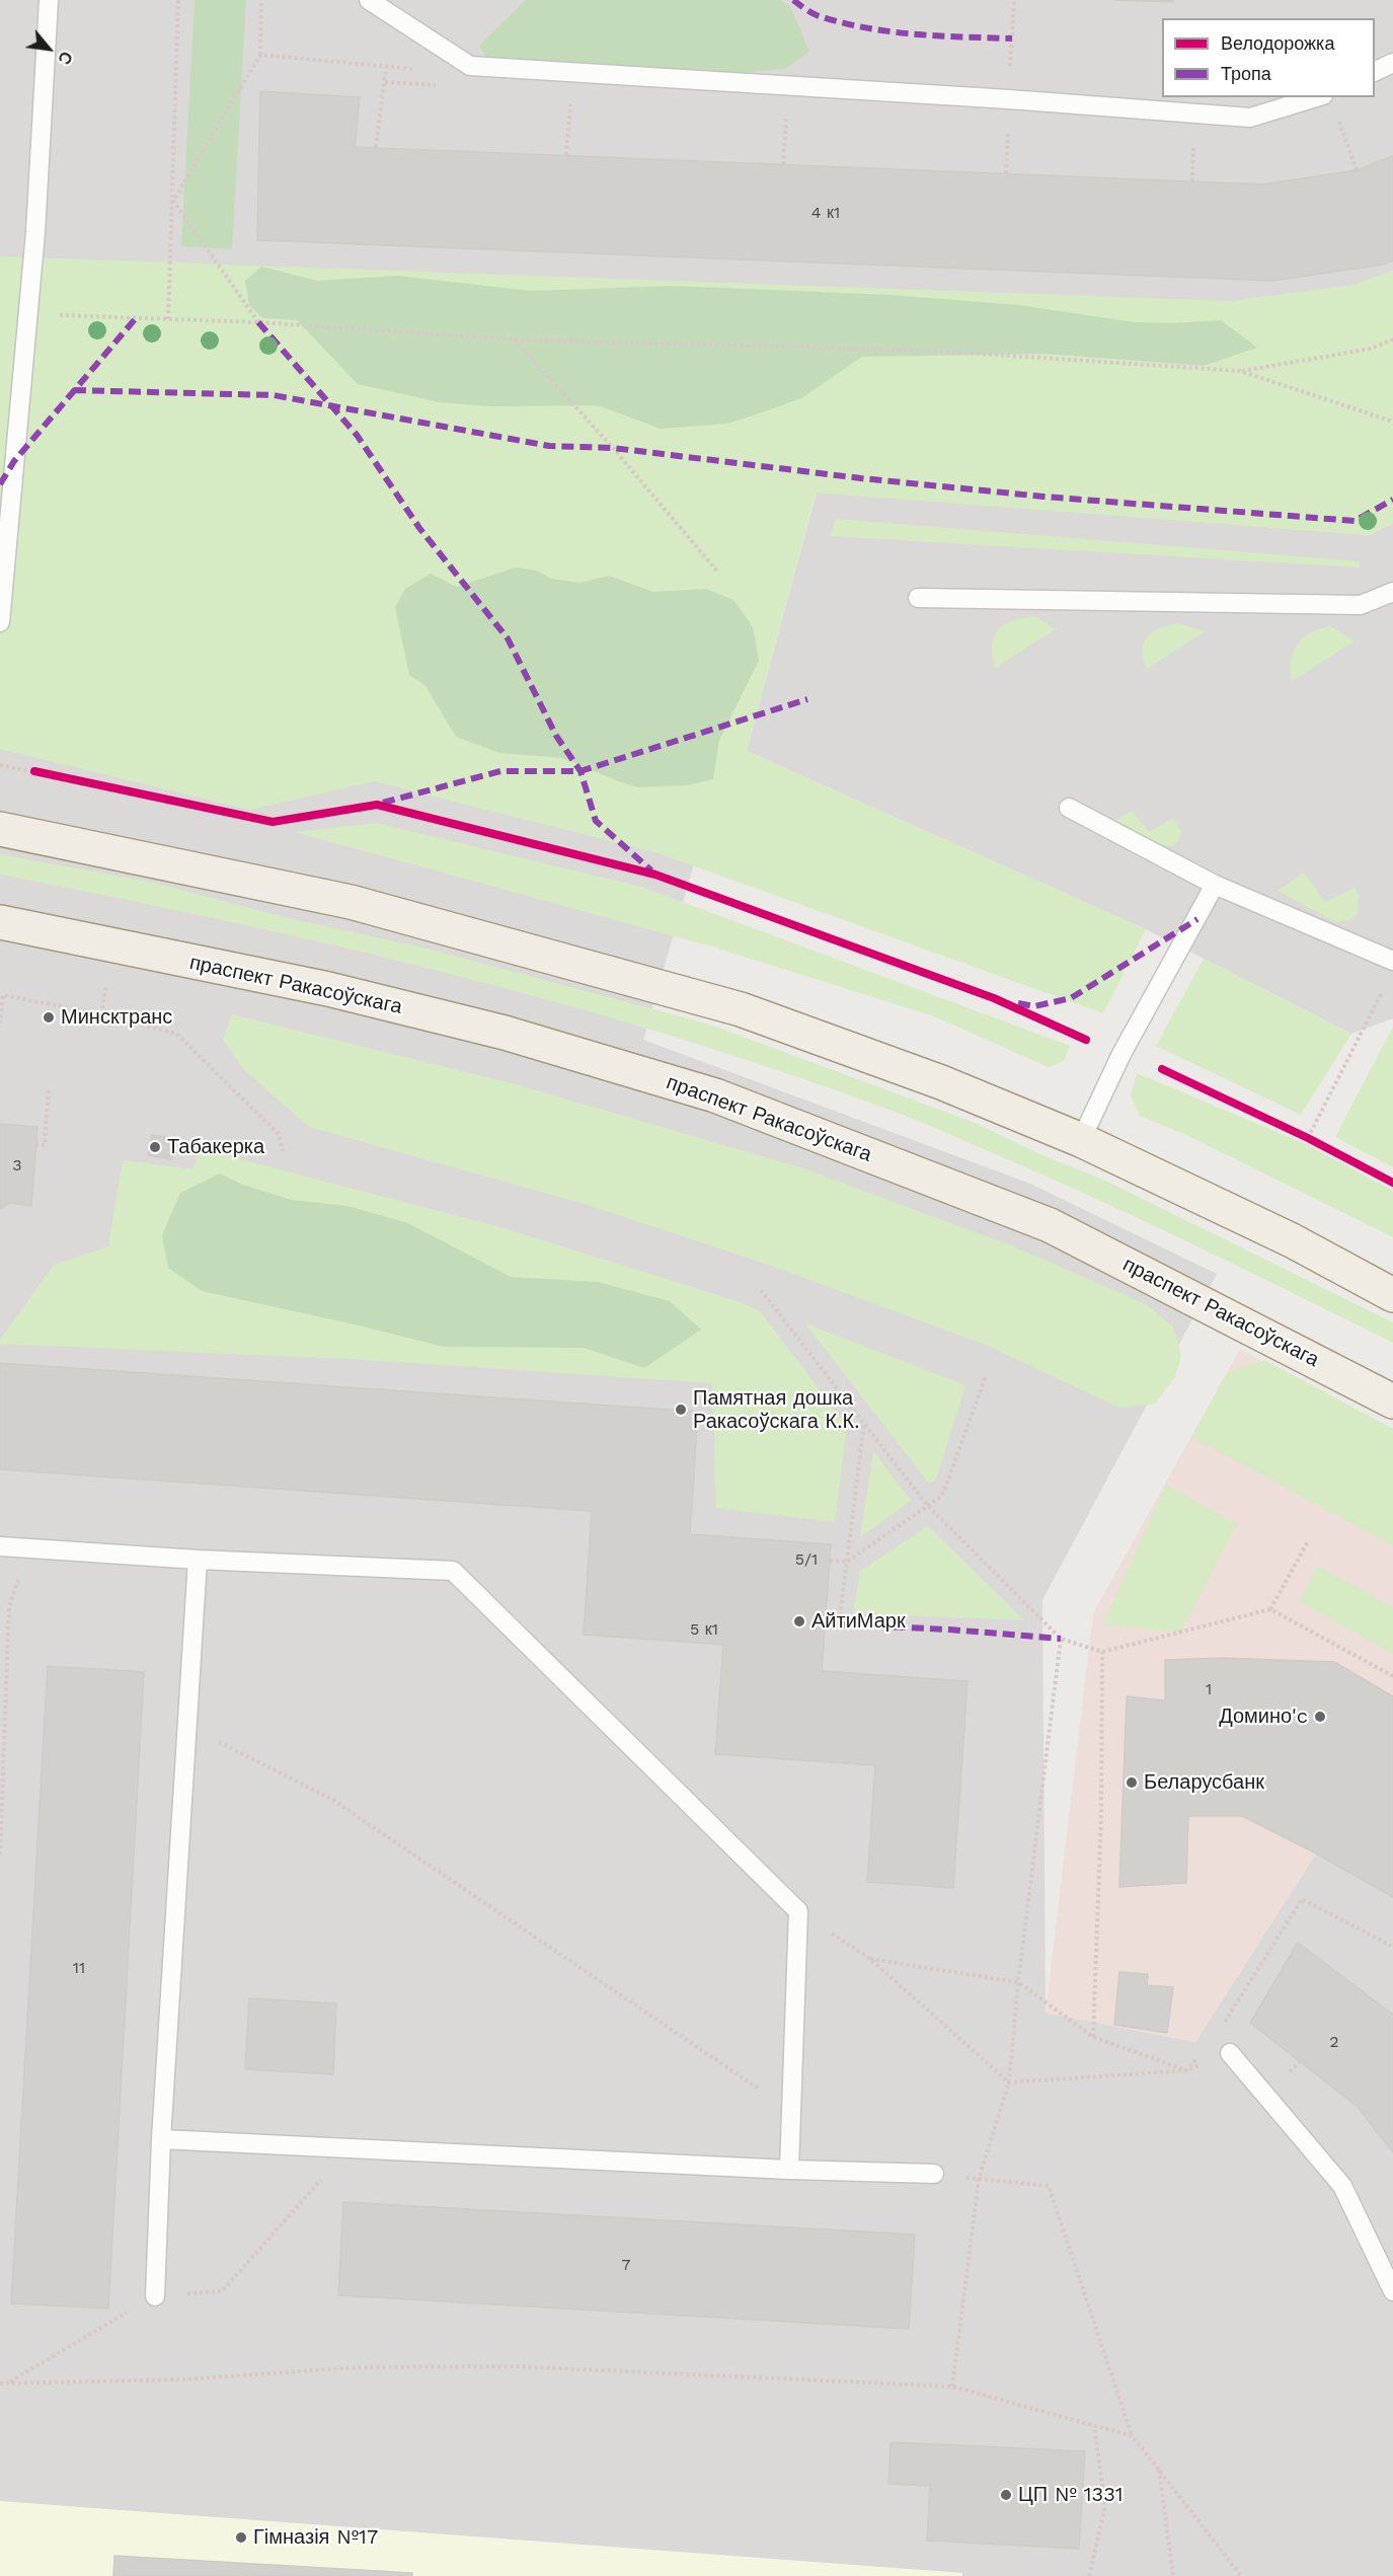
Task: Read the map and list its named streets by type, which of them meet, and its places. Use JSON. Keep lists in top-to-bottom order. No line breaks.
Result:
{"streets":{"main road":["праспект Ракасоўскага"]},"places":["Минсктранс","Табакерка","Памятная дошка Ракасоўскага К.К.","АйтиМарк","Домино'c","Беларусбанк","ЦП № 1331","Гімназія №17"],"house_numbers":["4 к1","3","5/1","5 к1","1","11","2","7"],"legend":["Велодорожка","Тропа"],"north":"bottom right"}
